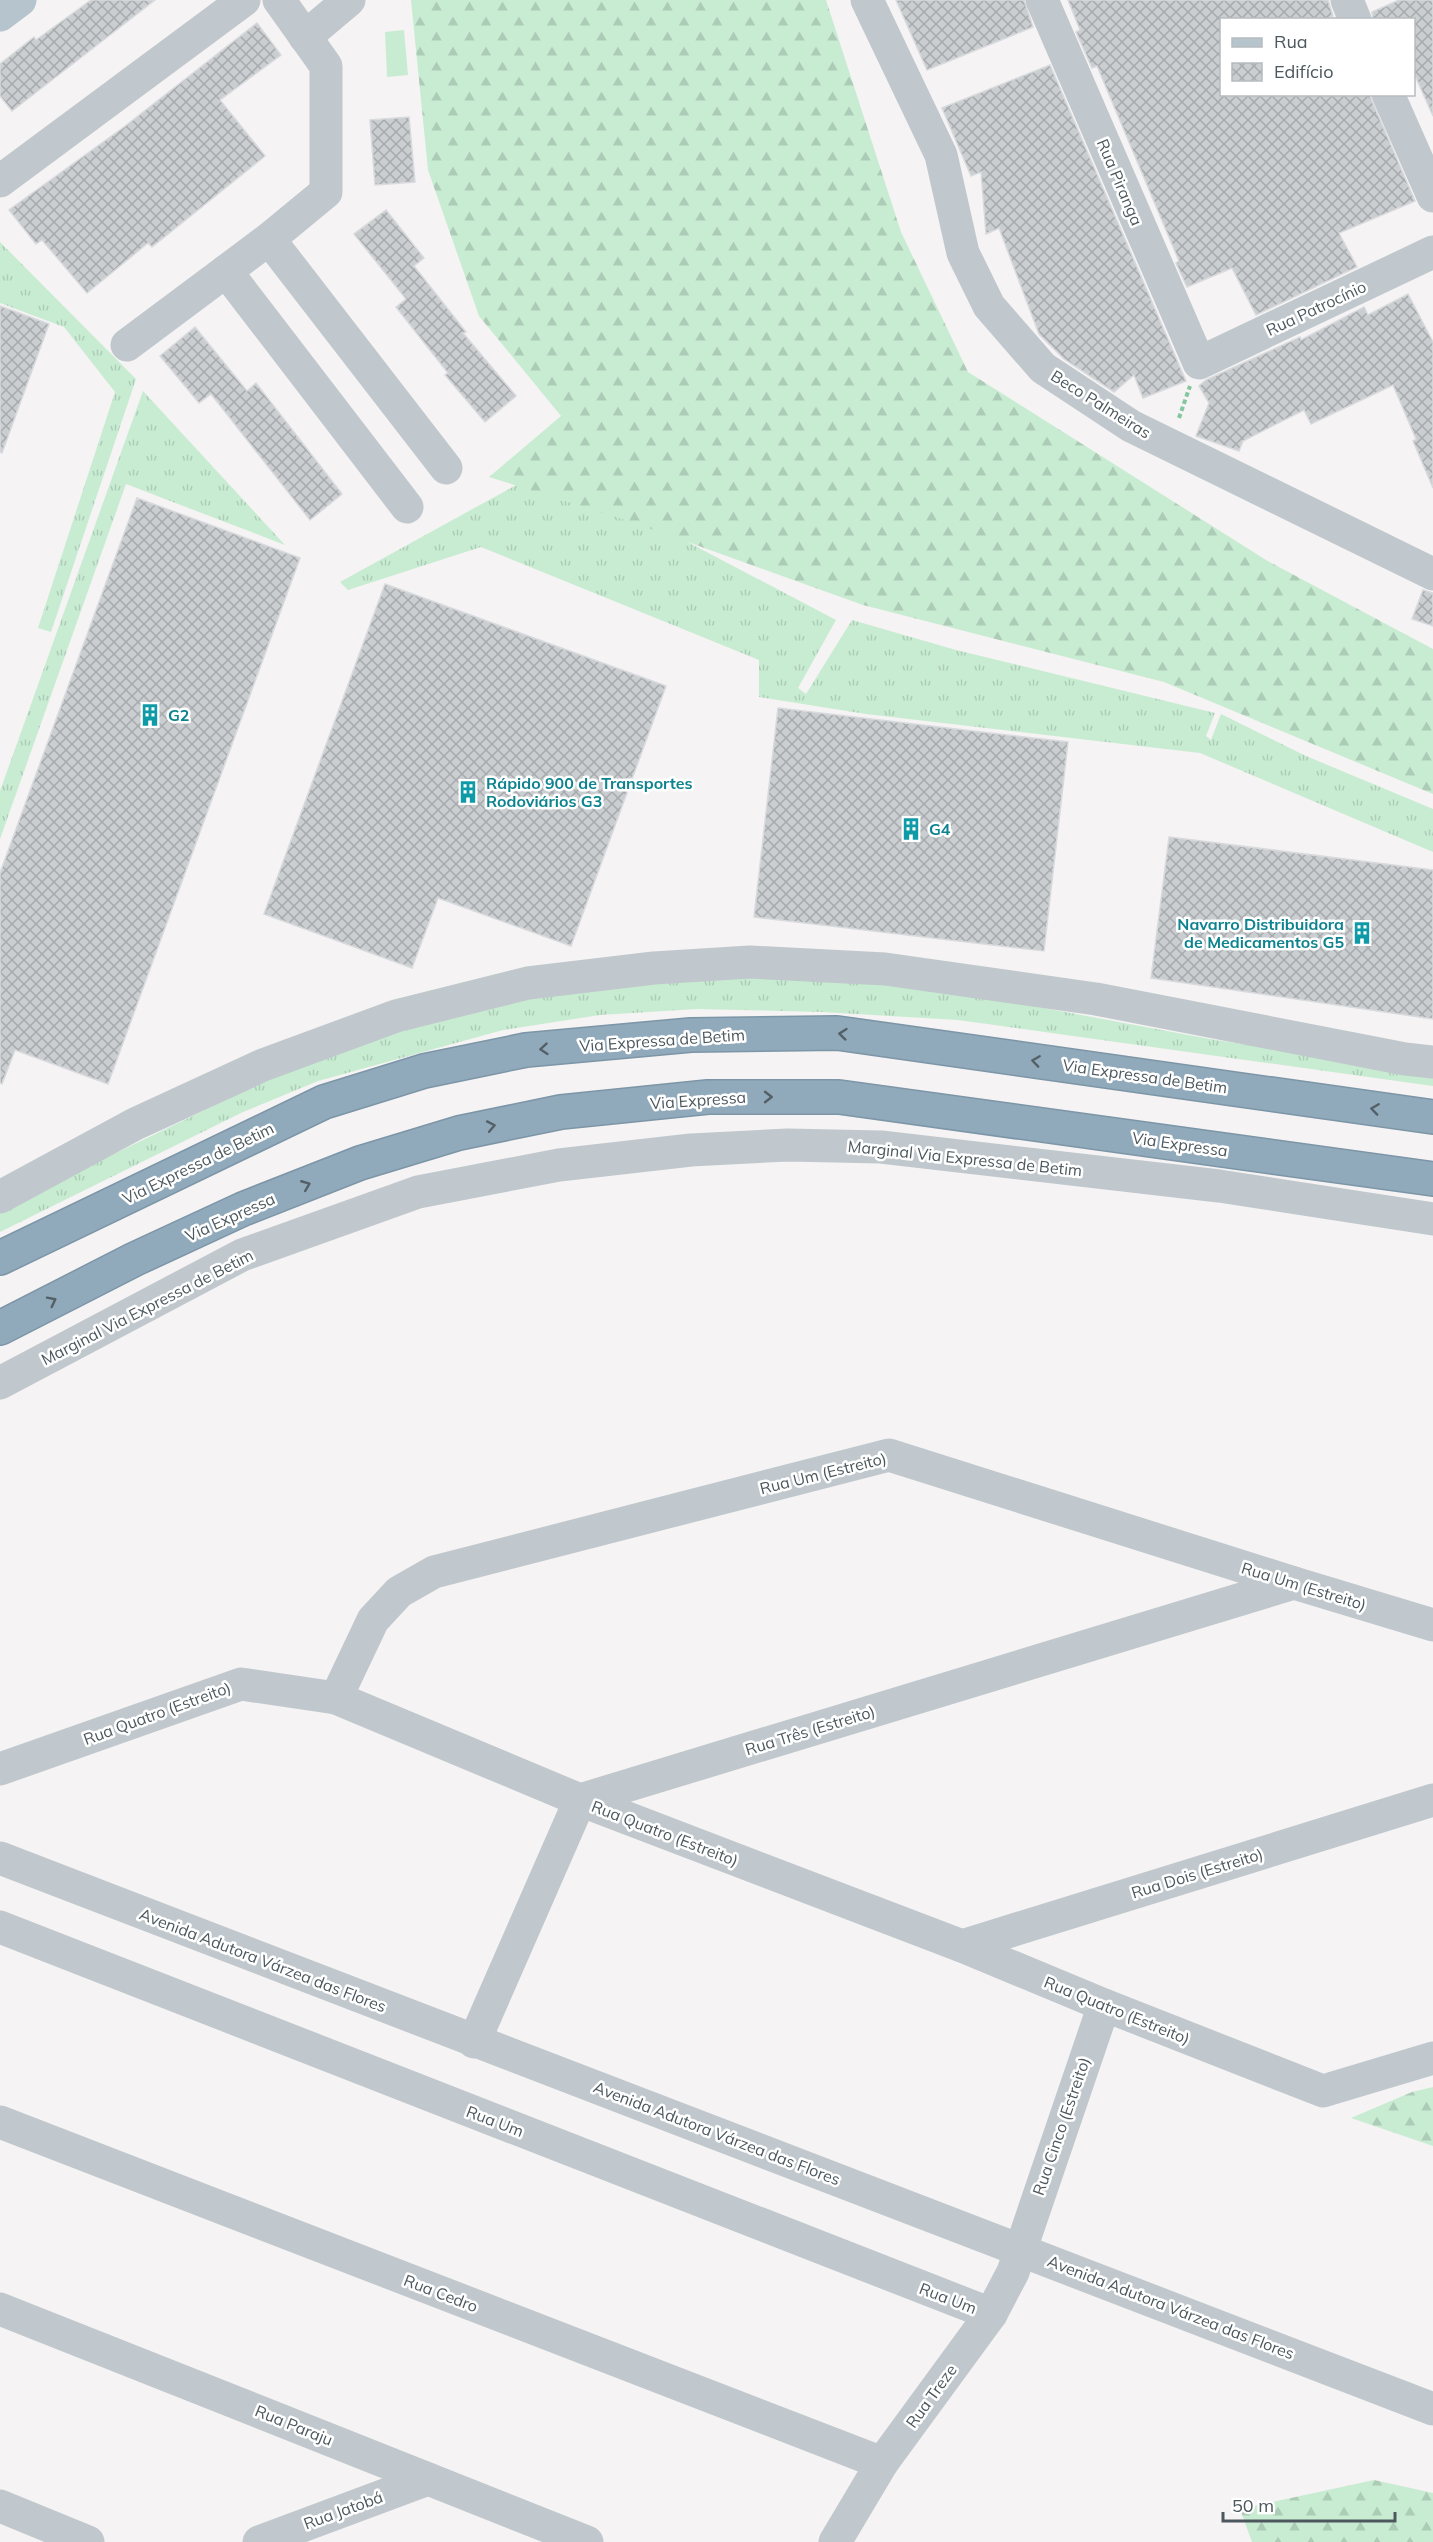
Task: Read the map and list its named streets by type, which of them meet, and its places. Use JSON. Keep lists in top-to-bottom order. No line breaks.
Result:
{"streets":{"highway":["Via Expressa de Betim","Via Expressa"],"street":["Rua Piranga","Rua Patrocínio","Beco Palmeiras","Marginal Via Expressa de Betim","Rua Um (Estreito)","Rua Quatro (Estreito)","Rua Três (Estreito)","Rua Dois (Estreito)","Avenida Adutora Várzea das Flores","Rua Um","Rua Cinco (Estreito)","Rua Cedro","Rua Treze","Rua Paraju","Rua Jatobá"]},"crossings":[["Rua Piranga","Rua Patrocínio"],["Rua Um (Estreito)","Rua Quatro (Estreito)"],["Rua Um (Estreito)","Rua Três (Estreito)"],["Rua Quatro (Estreito)","Rua Três (Estreito)"],["Rua Quatro (Estreito)","Rua Dois (Estreito)"],["Rua Quatro (Estreito)","Rua Cinco (Estreito)"],["Avenida Adutora Várzea das Flores","Rua Cinco (Estreito)"],["Avenida Adutora Várzea das Flores","Rua Treze"],["Rua Um","Rua Treze"],["Rua Cinco (Estreito)","Rua Treze"],["Rua Cedro","Rua Treze"],["Rua Paraju","Rua Jatobá"]],"one_way":["Via Expressa de Betim","Via Expressa"],"places":{"building":["G2","Rápido 900 de Transportes Rodoviários G3","G4","Navarro Distribuidora de Medicamentos G5"]},"legend":["Rua","Edifício"],"scale_bar":"50 m"}
